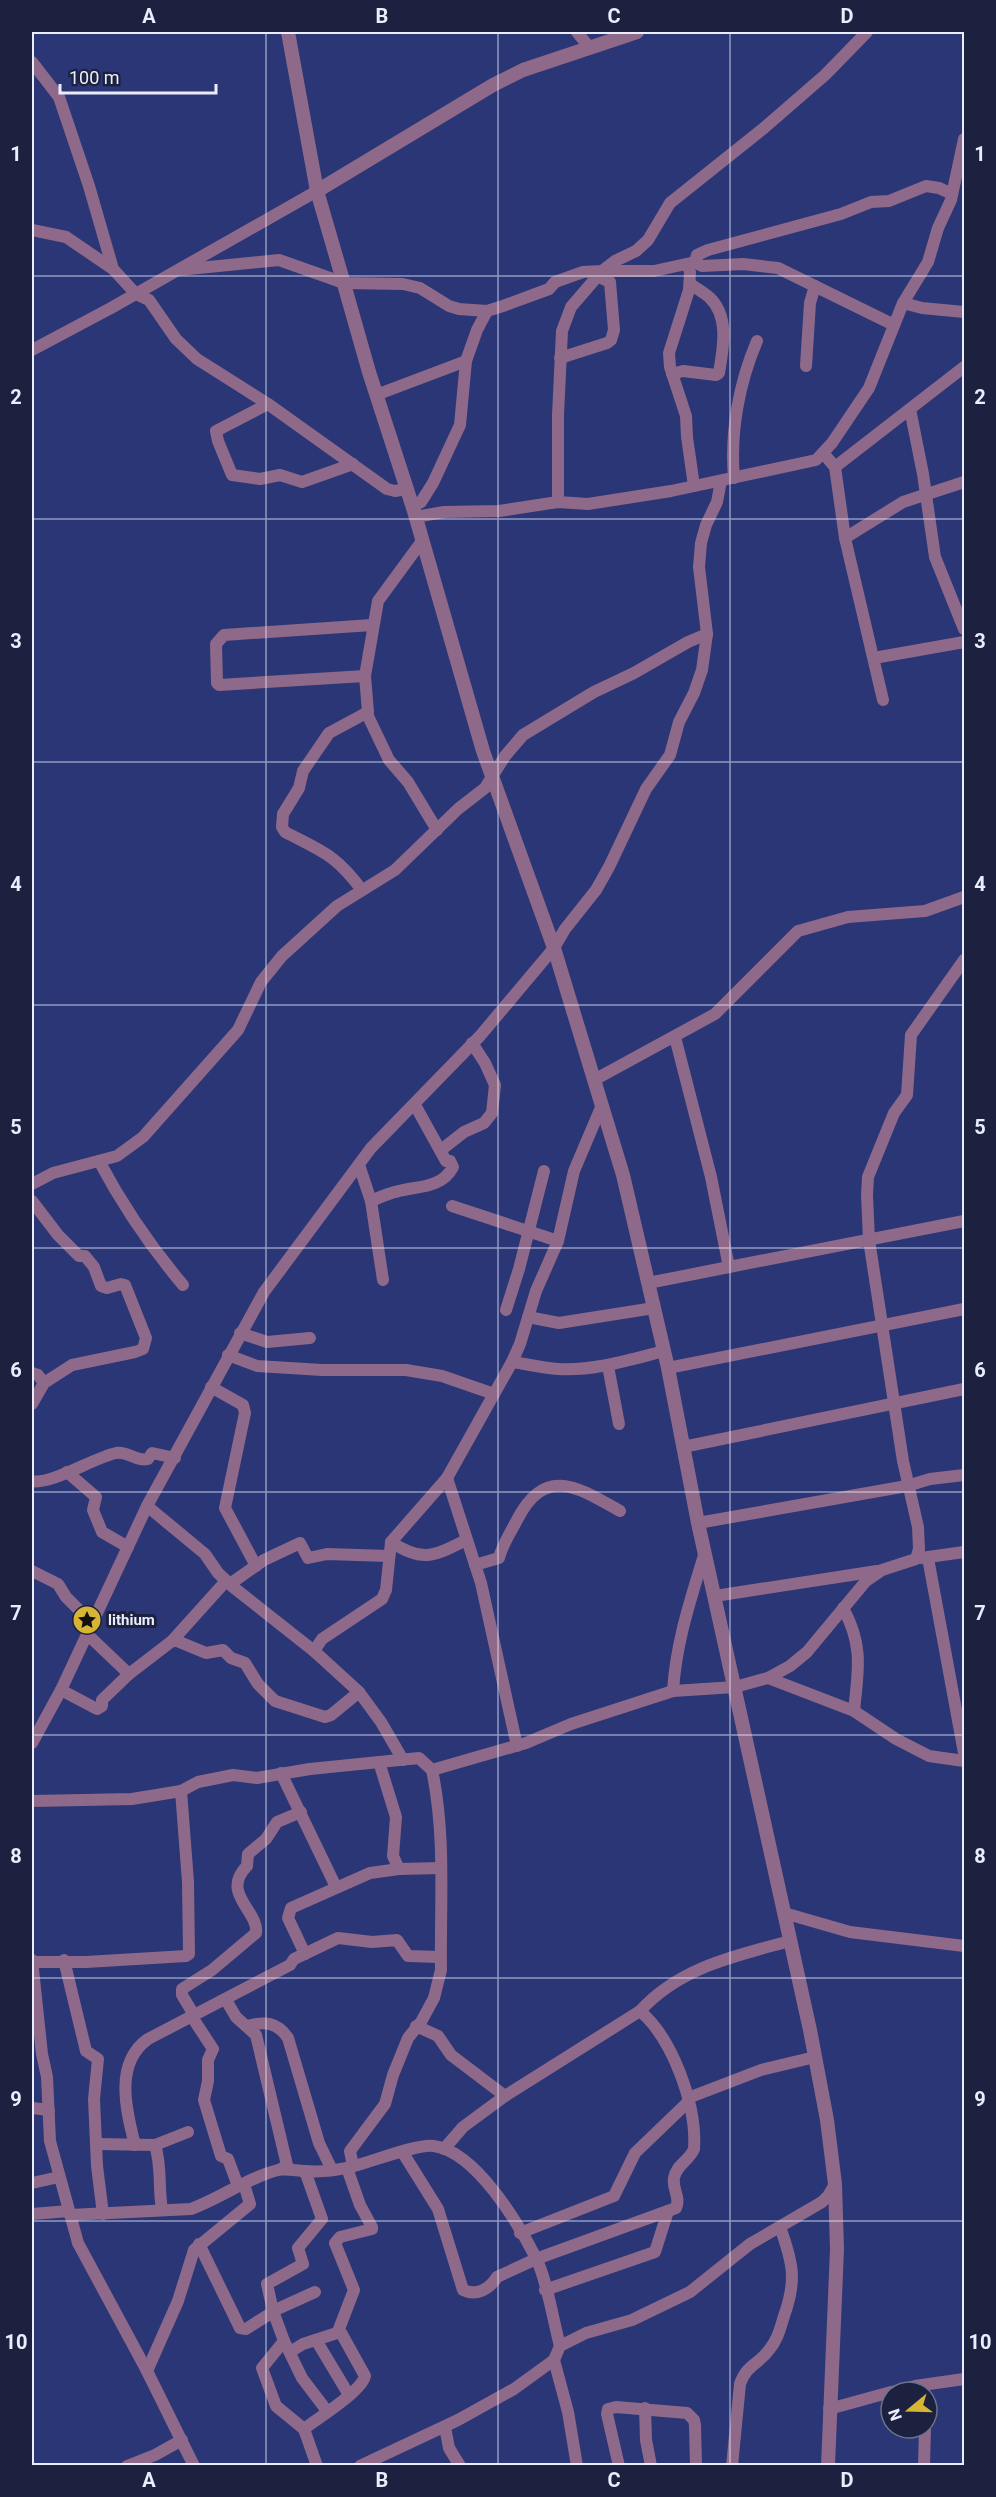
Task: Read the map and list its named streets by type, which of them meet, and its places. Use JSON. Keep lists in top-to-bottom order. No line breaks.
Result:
{"places":{"place":["lithium"]},"scale_bar":"100 m","north":"left","grid":{"columns":["A","B","C","D"],"rows":["1","2","3","4","5","6","7","8","9","10"]}}
